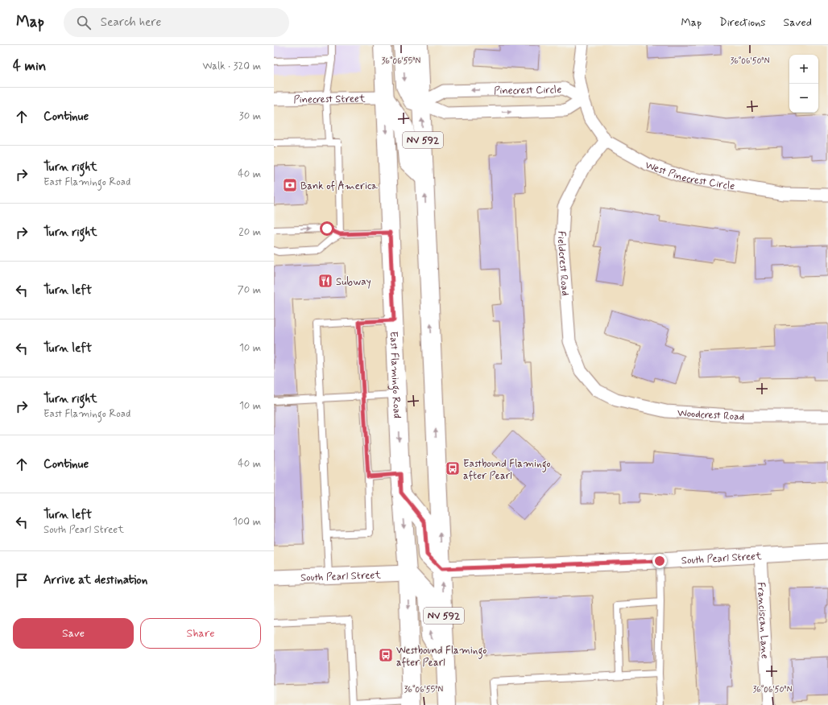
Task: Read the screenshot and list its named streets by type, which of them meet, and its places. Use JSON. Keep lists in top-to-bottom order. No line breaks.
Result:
{"streets":{"main road":["NV 592","East Flamingo Road"],"street":["Pinecrest Circle","Pinecrest Street","West Pinecrest Circle","Fieldcrest Road","Woodcrest Road","South Pearl Street","Franciscan Lane"]},"crossings":[["Pinecrest Circle","NV 592"],["Pinecrest Circle","West Pinecrest Circle"],["Pinecrest Street","East Flamingo Road"],["NV 592","South Pearl Street"],["West Pinecrest Circle","Fieldcrest Road"],["Fieldcrest Road","Woodcrest Road"],["East Flamingo Road","South Pearl Street"],["South Pearl Street","Franciscan Lane"]],"places":{"bank":["Bank of America"],"restaurant":["Subway"],"bus stop":["Eastbound Flamingo after Pearl","Westbound Flamingo after Pearl"]},"page":{"header":"Map","search":"Search here","nav":["Map","Directions","Saved"],"heading":["4 min","Walk · 320 m"],"map_buttons":["+","−"],"list":[["Continue","30 m"],["Turn right","East Flamingo Road","40 m"],["Turn right","20 m"],["Turn left","70 m"],["Turn left","10 m"],["Turn right","East Flamingo Road","10 m"],["Continue","40 m"],["Turn left","South Pearl Street","100 m"],"Arrive at destination"],"buttons":["Save","Share"]},"coordinates":["36°06'55\"N","36°06'50\"N"]}
